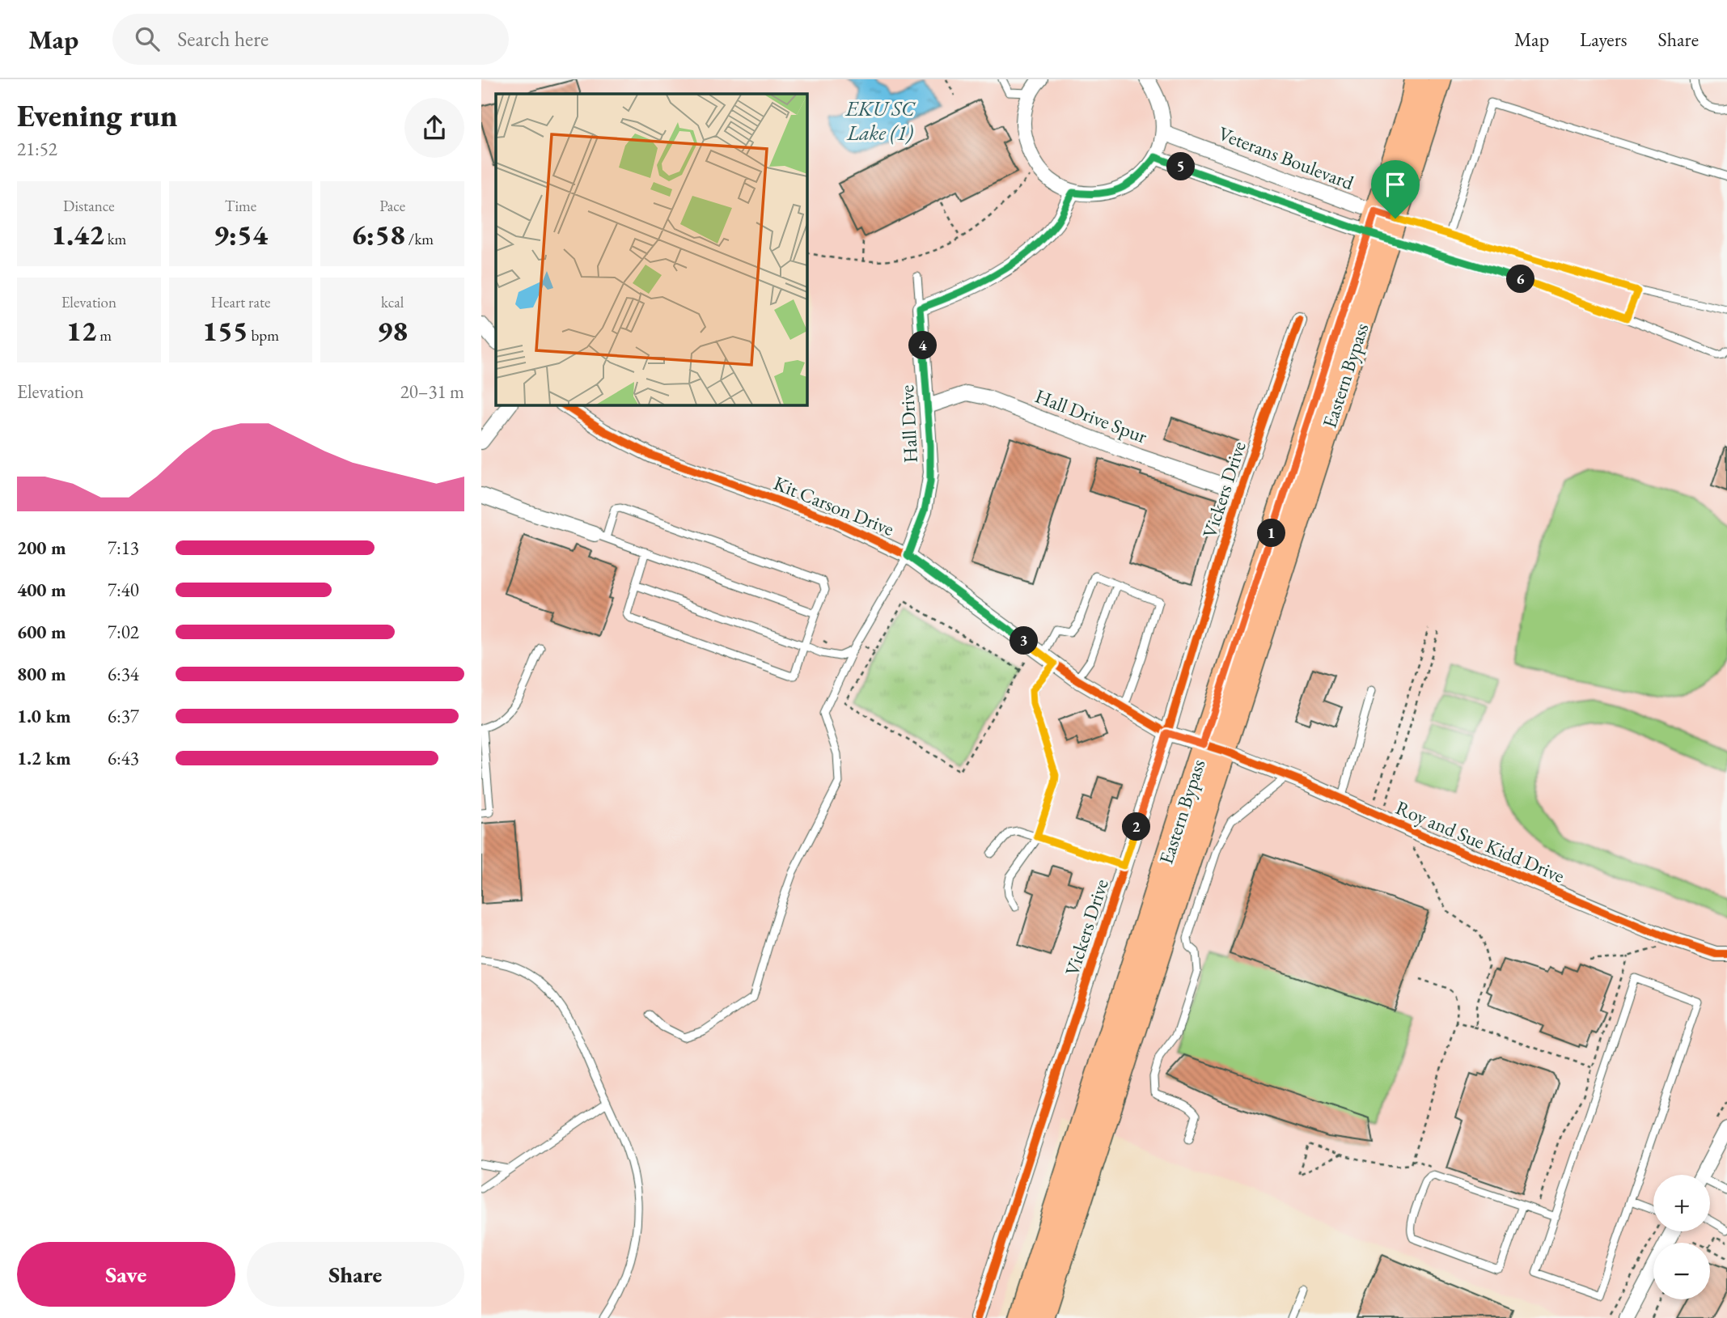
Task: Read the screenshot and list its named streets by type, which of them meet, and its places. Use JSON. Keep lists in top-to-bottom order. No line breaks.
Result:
{"streets":{"main road":["Eastern Bypass"],"street":["Veterans Boulevard","Hall Drive Spur","Hall Drive","Vickers Drive","Kit Carson Drive","Roy and Sue Kidd Drive"]},"crossings":[["Veterans Boulevard","Eastern Bypass"],["Eastern Bypass","Kit Carson Drive"],["Eastern Bypass","Roy and Sue Kidd Drive"],["Hall Drive Spur","Hall Drive"],["Hall Drive Spur","Vickers Drive"],["Hall Drive","Kit Carson Drive"],["Vickers Drive","Kit Carson Drive"],["Kit Carson Drive","Roy and Sue Kidd Drive"]],"water":["EKU SC Lake (1)"],"page":{"header":"Map","search":"Search here","nav":["Map","Layers","Share"],"heading":["Evening run","21:52"],"pins":["5","6","4","1","3","2"],"stats":[["Distance","1.42 km"],["Time","9:54"],["Pace","6:58 /km"],["Elevation","12 m"],["Heart rate","155 bpm"],["kcal","98"]],"chart":["Elevation","20–31 m"],"list":[{"name":"200 m","note":"7:13"},{"name":"400 m","note":"7:40"},{"name":"600 m","note":"7:02"},{"name":"800 m","note":"6:34"},{"name":"1.0 km","note":"6:37"},{"name":"1.2 km","note":"6:43"}],"map_buttons":["+","−"],"buttons":["Save","Share"]}}
